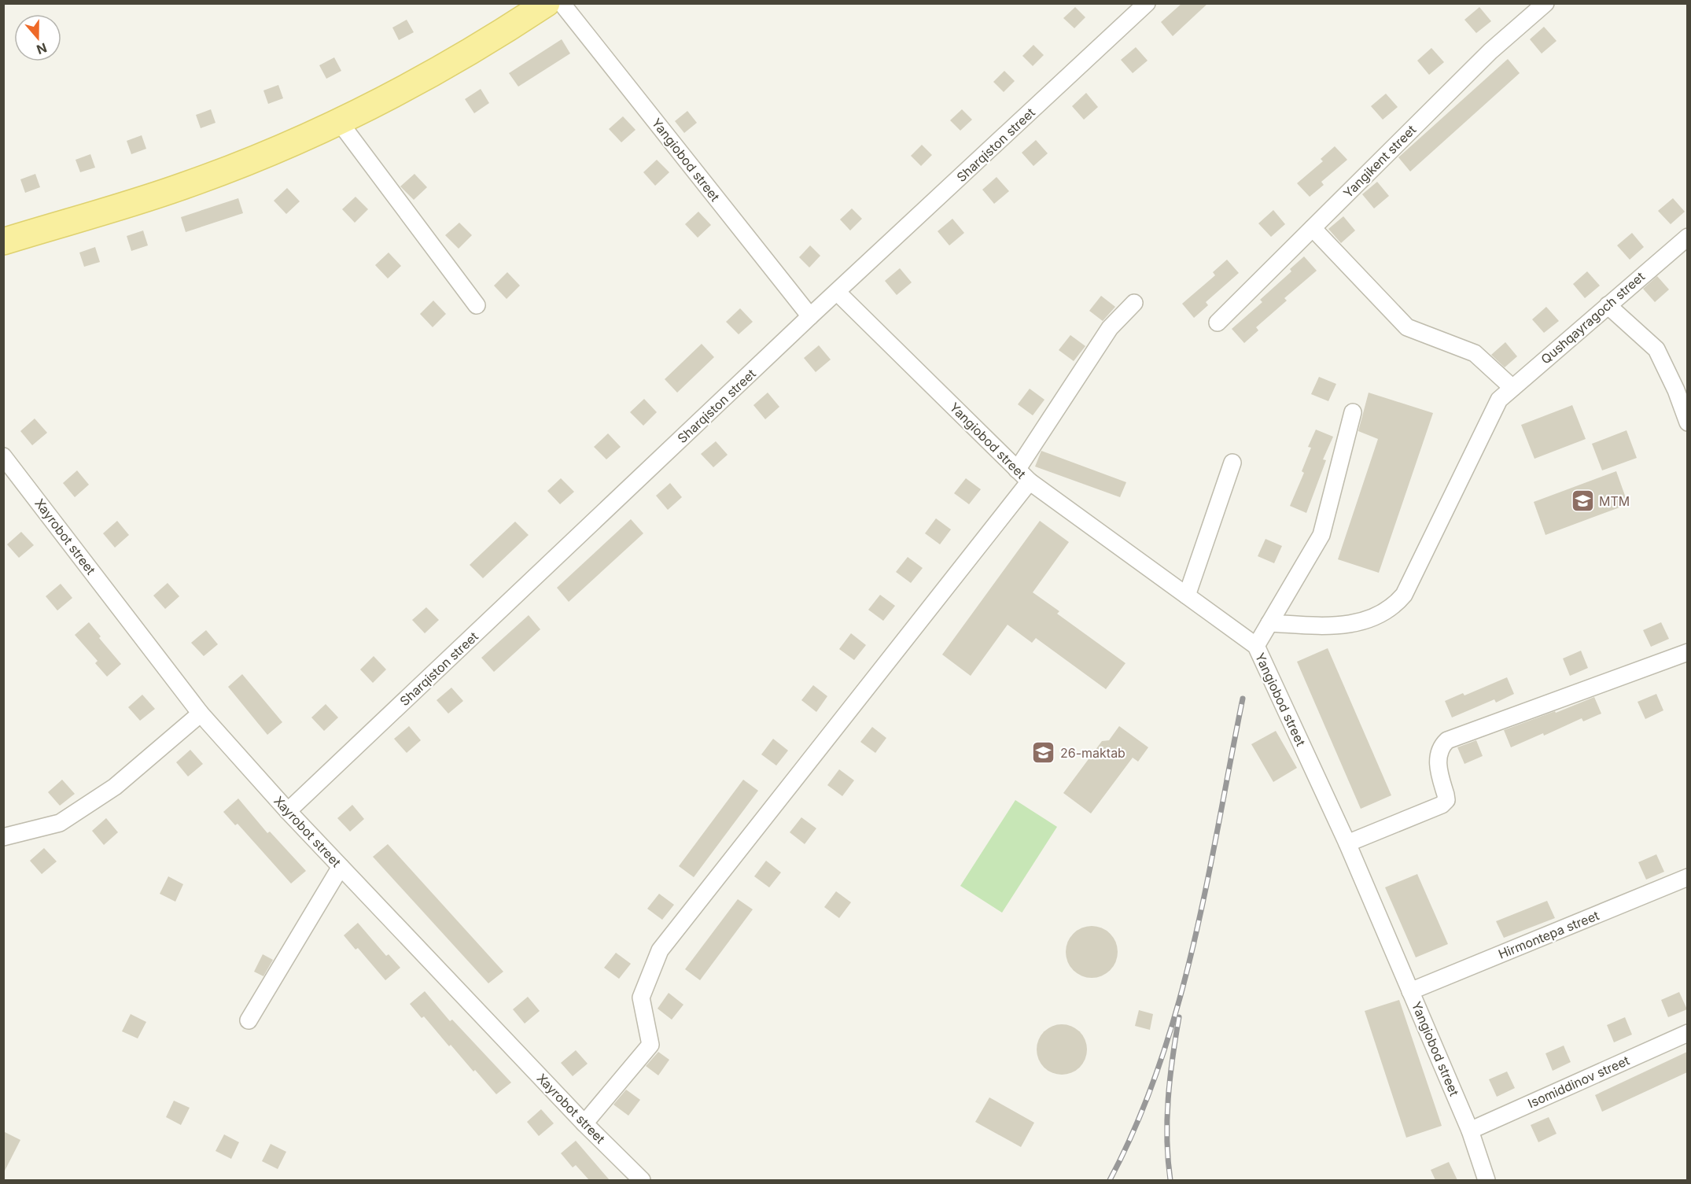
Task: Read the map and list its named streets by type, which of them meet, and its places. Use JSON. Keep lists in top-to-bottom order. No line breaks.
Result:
{"streets":{"street":["Sharqiston street","Yangiobod street","Yangikent street","Qushqayragoch street","Xayrobot street","Hirmontepa street","Isomiddinov street"]},"crossings":[["Sharqiston street","Yangiobod street"],["Sharqiston street","Xayrobot street"],["Yangiobod street","Hirmontepa street"],["Yangiobod street","Isomiddinov street"]],"places":{"school or university":["MTM","26-maktab"]},"north":"bottom"}
